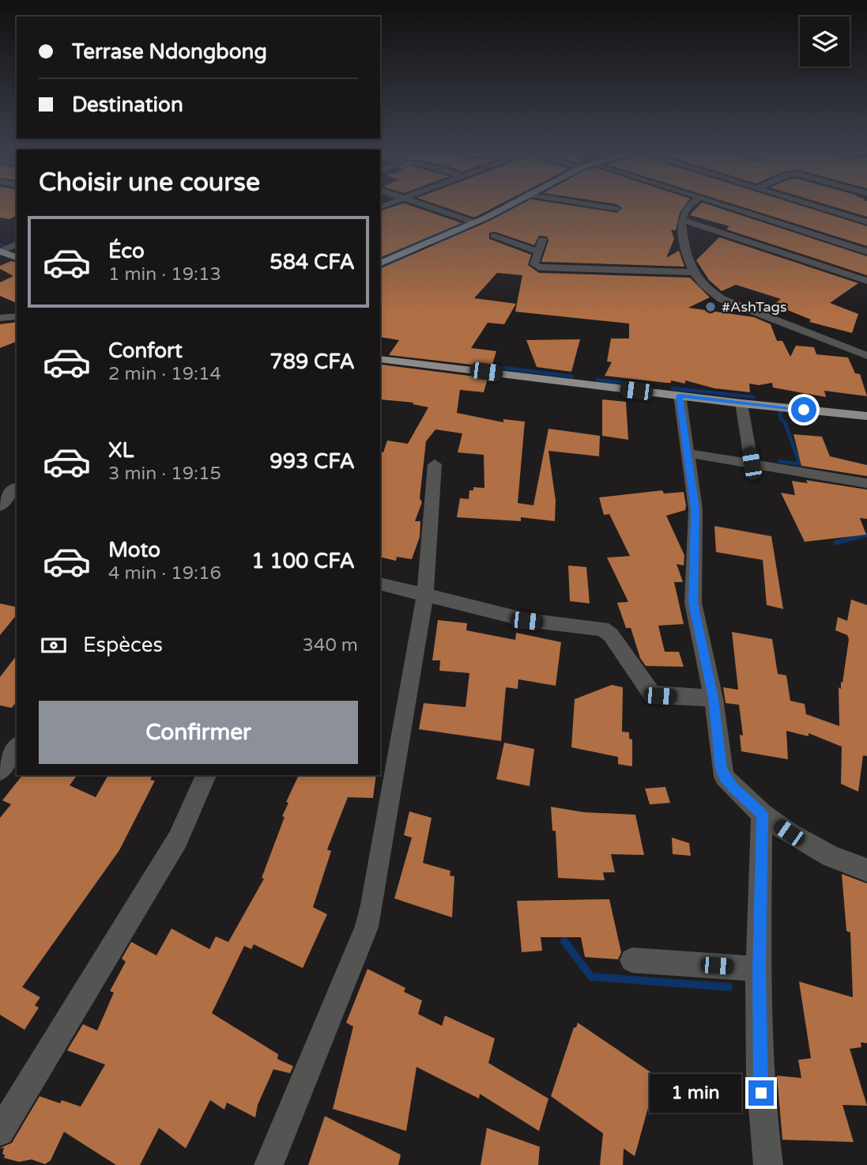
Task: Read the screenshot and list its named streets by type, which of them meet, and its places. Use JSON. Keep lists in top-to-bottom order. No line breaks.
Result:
{"places":["#AshTags"],"page":{"banner":["Terrase Ndongbong","Destination"],"heading":"Choisir une course","list":[{"name":"Éco","note":"1 min · 19:13","value":"584 CFA"},{"name":"Confort","note":"2 min · 19:14","value":"789 CFA"},{"name":"XL","note":"3 min · 19:15","value":"993 CFA"},{"name":"Moto","note":"4 min · 19:16","value":"1 100 CFA"}],"pay":["Espèces","340 m"],"buttons":"Confirmer","bubble":"1 min"}}
